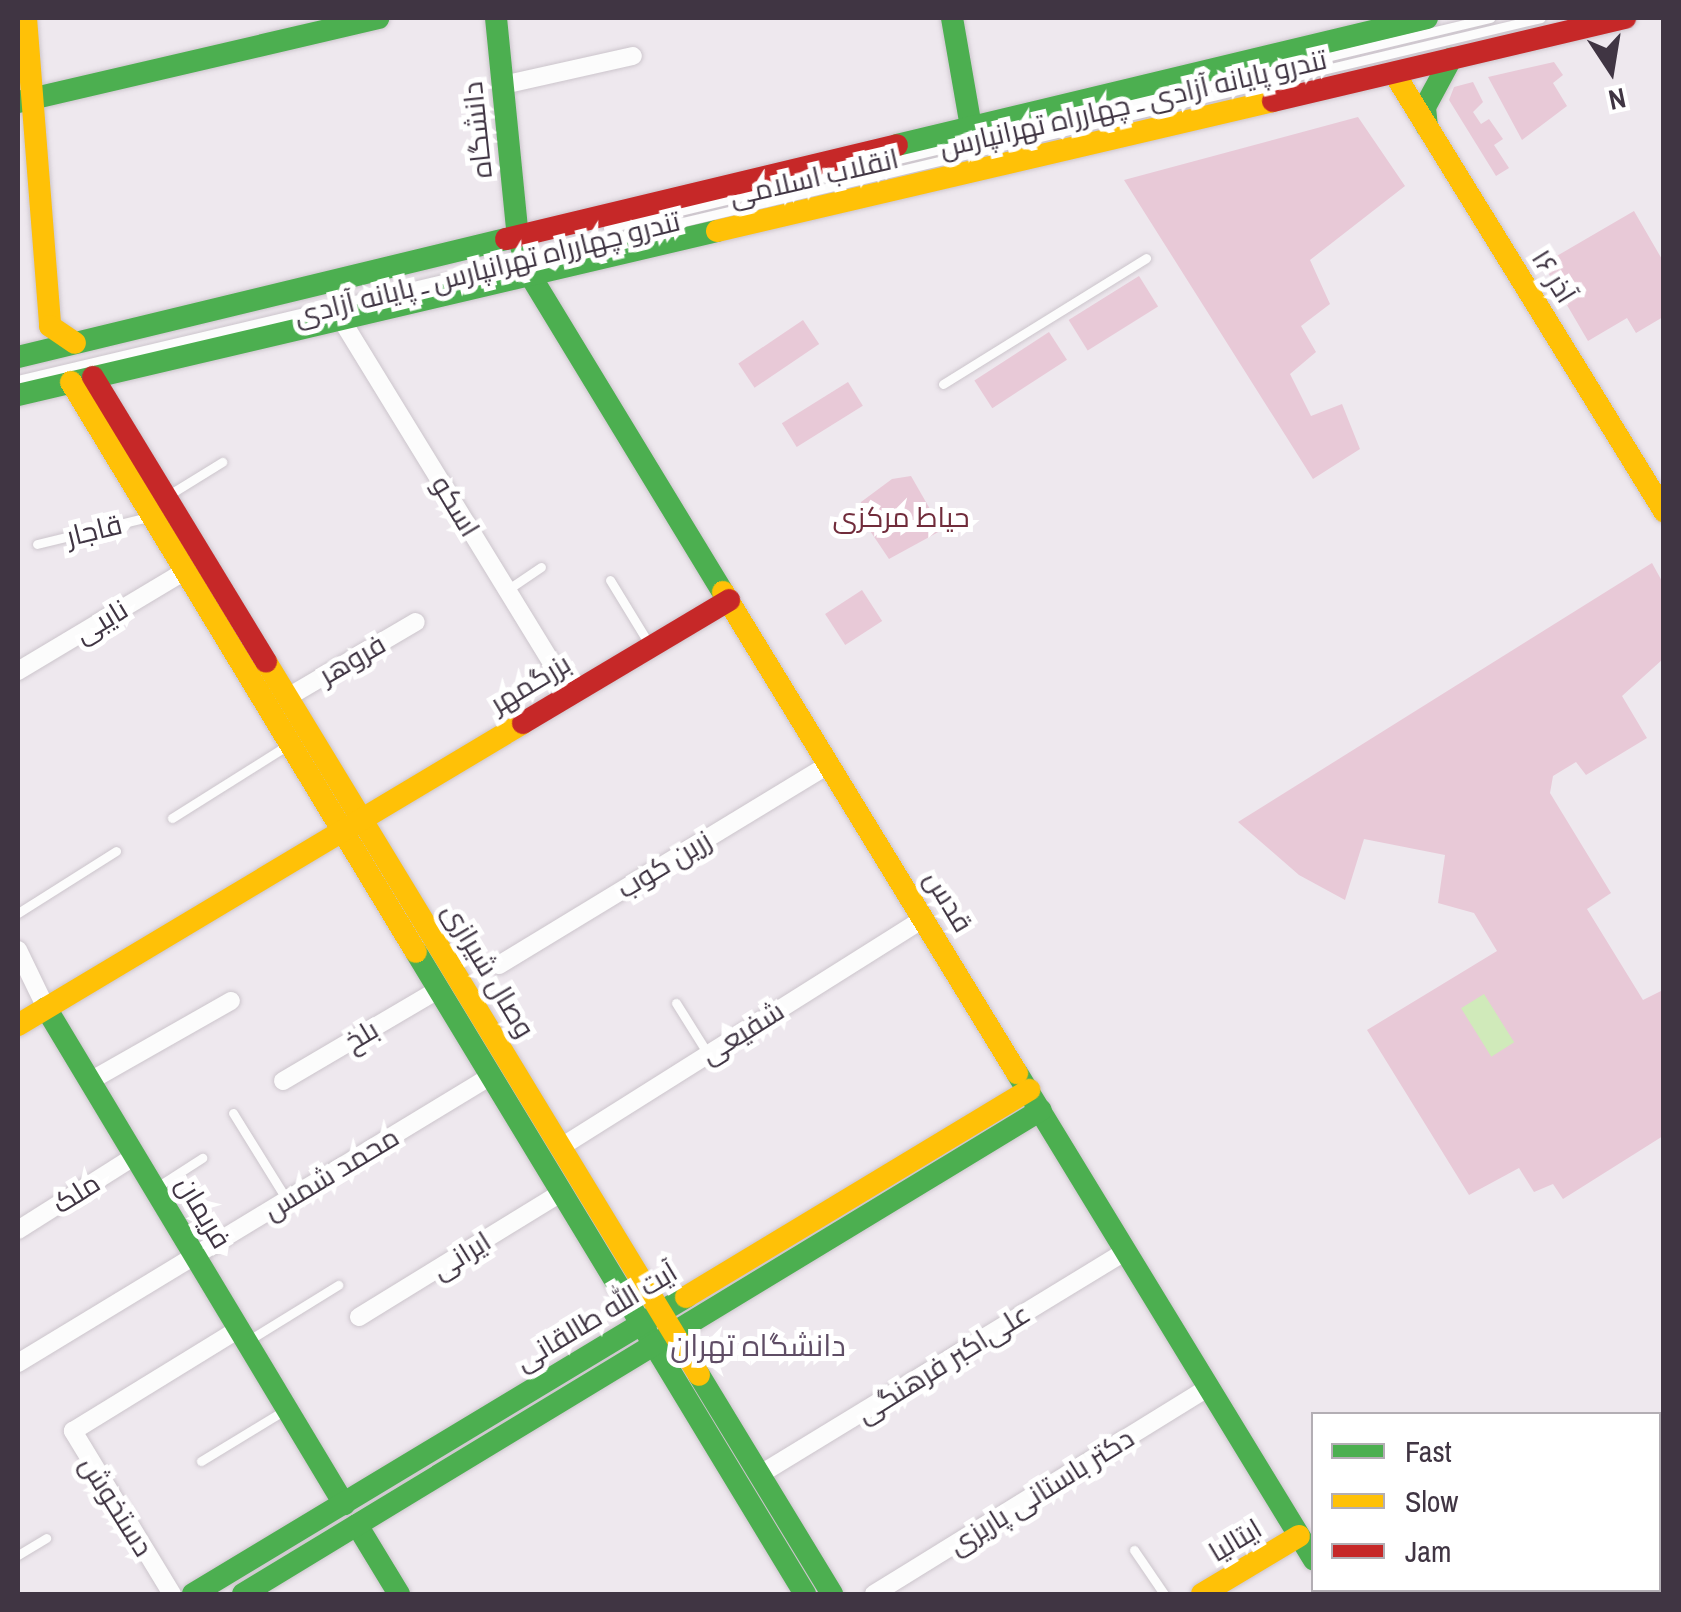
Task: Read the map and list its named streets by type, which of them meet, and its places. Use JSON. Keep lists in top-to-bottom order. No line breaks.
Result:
{"streets":{"main road":["دانشگاه","انقلاب اسلامی","۱۶ آذر","بزرگمهر","قدس","وصال شیرازی","فریمان","آیت الله طالقانی","ایتالیا"],"street":["اسکو","نایبی","فروهر","زرین کوب","شفیعی","بلخ","محمد شمس","ملک","ایرانی","علی‌اکبر فرهنگی","دکتر باستانی پاریزی","دستخوش"],"lane":["قاجار"]},"crossings":[["دانشگاه","انقلاب اسلامی"],["دانشگاه","قدس"],["انقلاب اسلامی","۱۶ آذر"],["انقلاب اسلامی","اسکو"],["انقلاب اسلامی","قدس"],["انقلاب اسلامی","وصال شیرازی"],["اسکو","بزرگمهر"],["قاجار","وصال شیرازی"],["نایبی","وصال شیرازی"],["فروهر","وصال شیرازی"],["بزرگمهر","قدس"],["بزرگمهر","وصال شیرازی"],["بزرگمهر","فریمان"],["زرین کوب","قدس"],["قدس","شفیعی"],["قدس","آیت الله طالقانی"],["قدس","علی‌اکبر فرهنگی"],["قدس","دکتر باستانی پاریزی"],["قدس","ایتالیا"],["وصال شیرازی","شفیعی"],["وصال شیرازی","بلخ"],["وصال شیرازی","محمد شمس"],["وصال شیرازی","ایرانی"],["وصال شیرازی","آیت الله طالقانی"],["وصال شیرازی","علی‌اکبر فرهنگی"],["محمد شمس","فریمان"],["ملک","فریمان"],["فریمان","آیت الله طالقانی"],["فریمان","دستخوش"]],"districts":["دانشگاه تهران"],"parks":["حیاط مرکزی"],"legend":["Fast","Slow","Jam"],"north":"bottom"}
